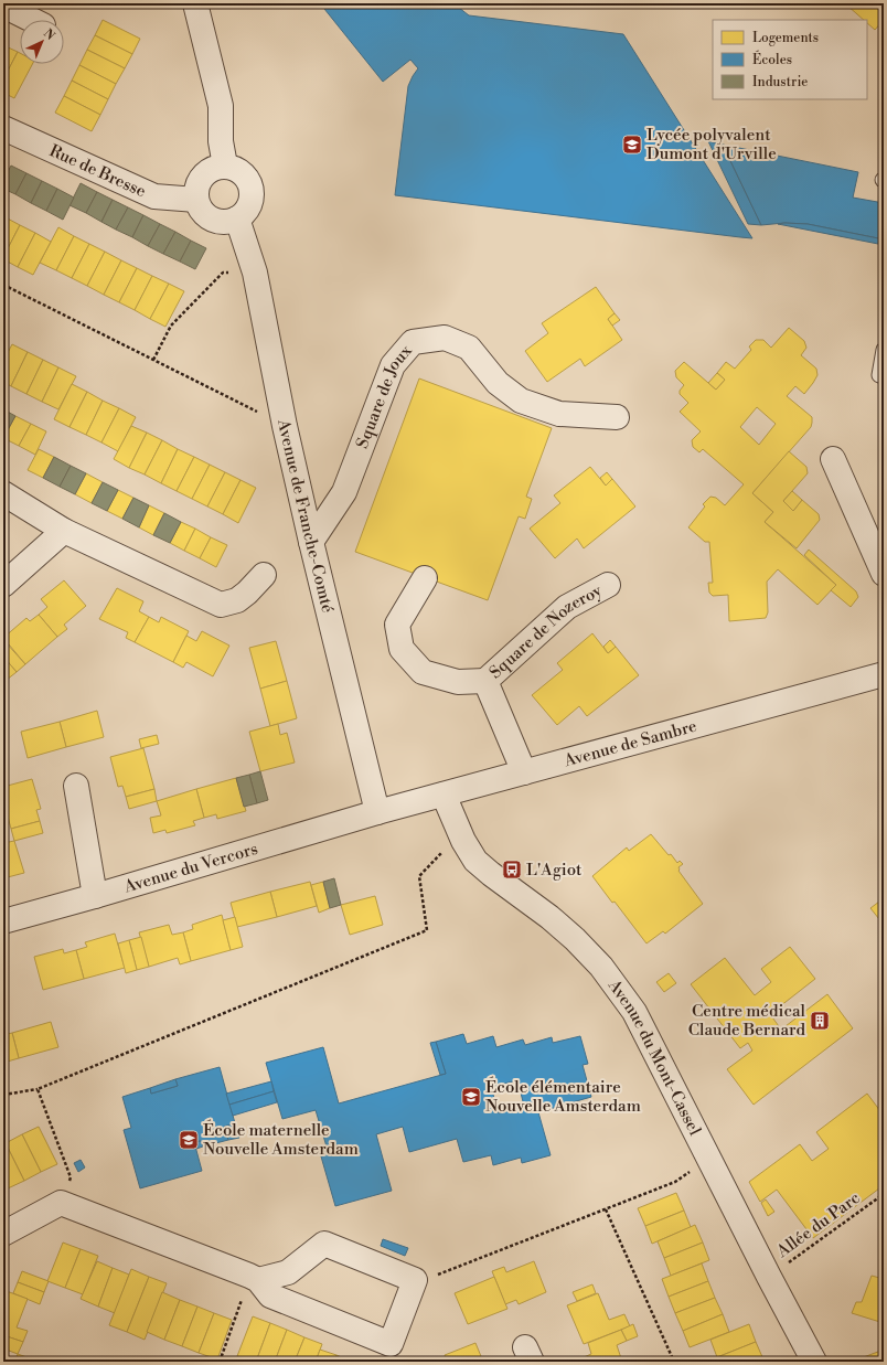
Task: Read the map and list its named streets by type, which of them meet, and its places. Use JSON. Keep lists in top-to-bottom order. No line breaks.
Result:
{"streets":{"street":["Rue de Bresse","Square de Joux","Avenue de Franche-Comté","Square de Nozeroy","Avenue de Sambre","Avenue du Vercors","Avenue du Mont-Cassel"],"path":["Allée du Parc"]},"crossings":[["Rue de Bresse","Avenue de Franche-Comté"],["Square de Joux","Avenue de Franche-Comté"],["Avenue de Franche-Comté","Avenue de Sambre"],["Avenue de Franche-Comté","Avenue du Vercors"],["Square de Nozeroy","Avenue de Sambre"],["Avenue de Sambre","Avenue du Vercors"],["Avenue de Sambre","Avenue du Mont-Cassel"],["Avenue du Mont-Cassel","Allée du Parc"]],"places":{"school or university":["Lycée polyvalent Dumont d'Urville","École élémentaire Nouvelle Amsterdam","École maternelle Nouvelle Amsterdam"],"bus stop":["L'Agiot"],"building":["Centre médical Claude Bernard"]},"legend":["Logements","Écoles","Industrie"],"north":"top right"}
